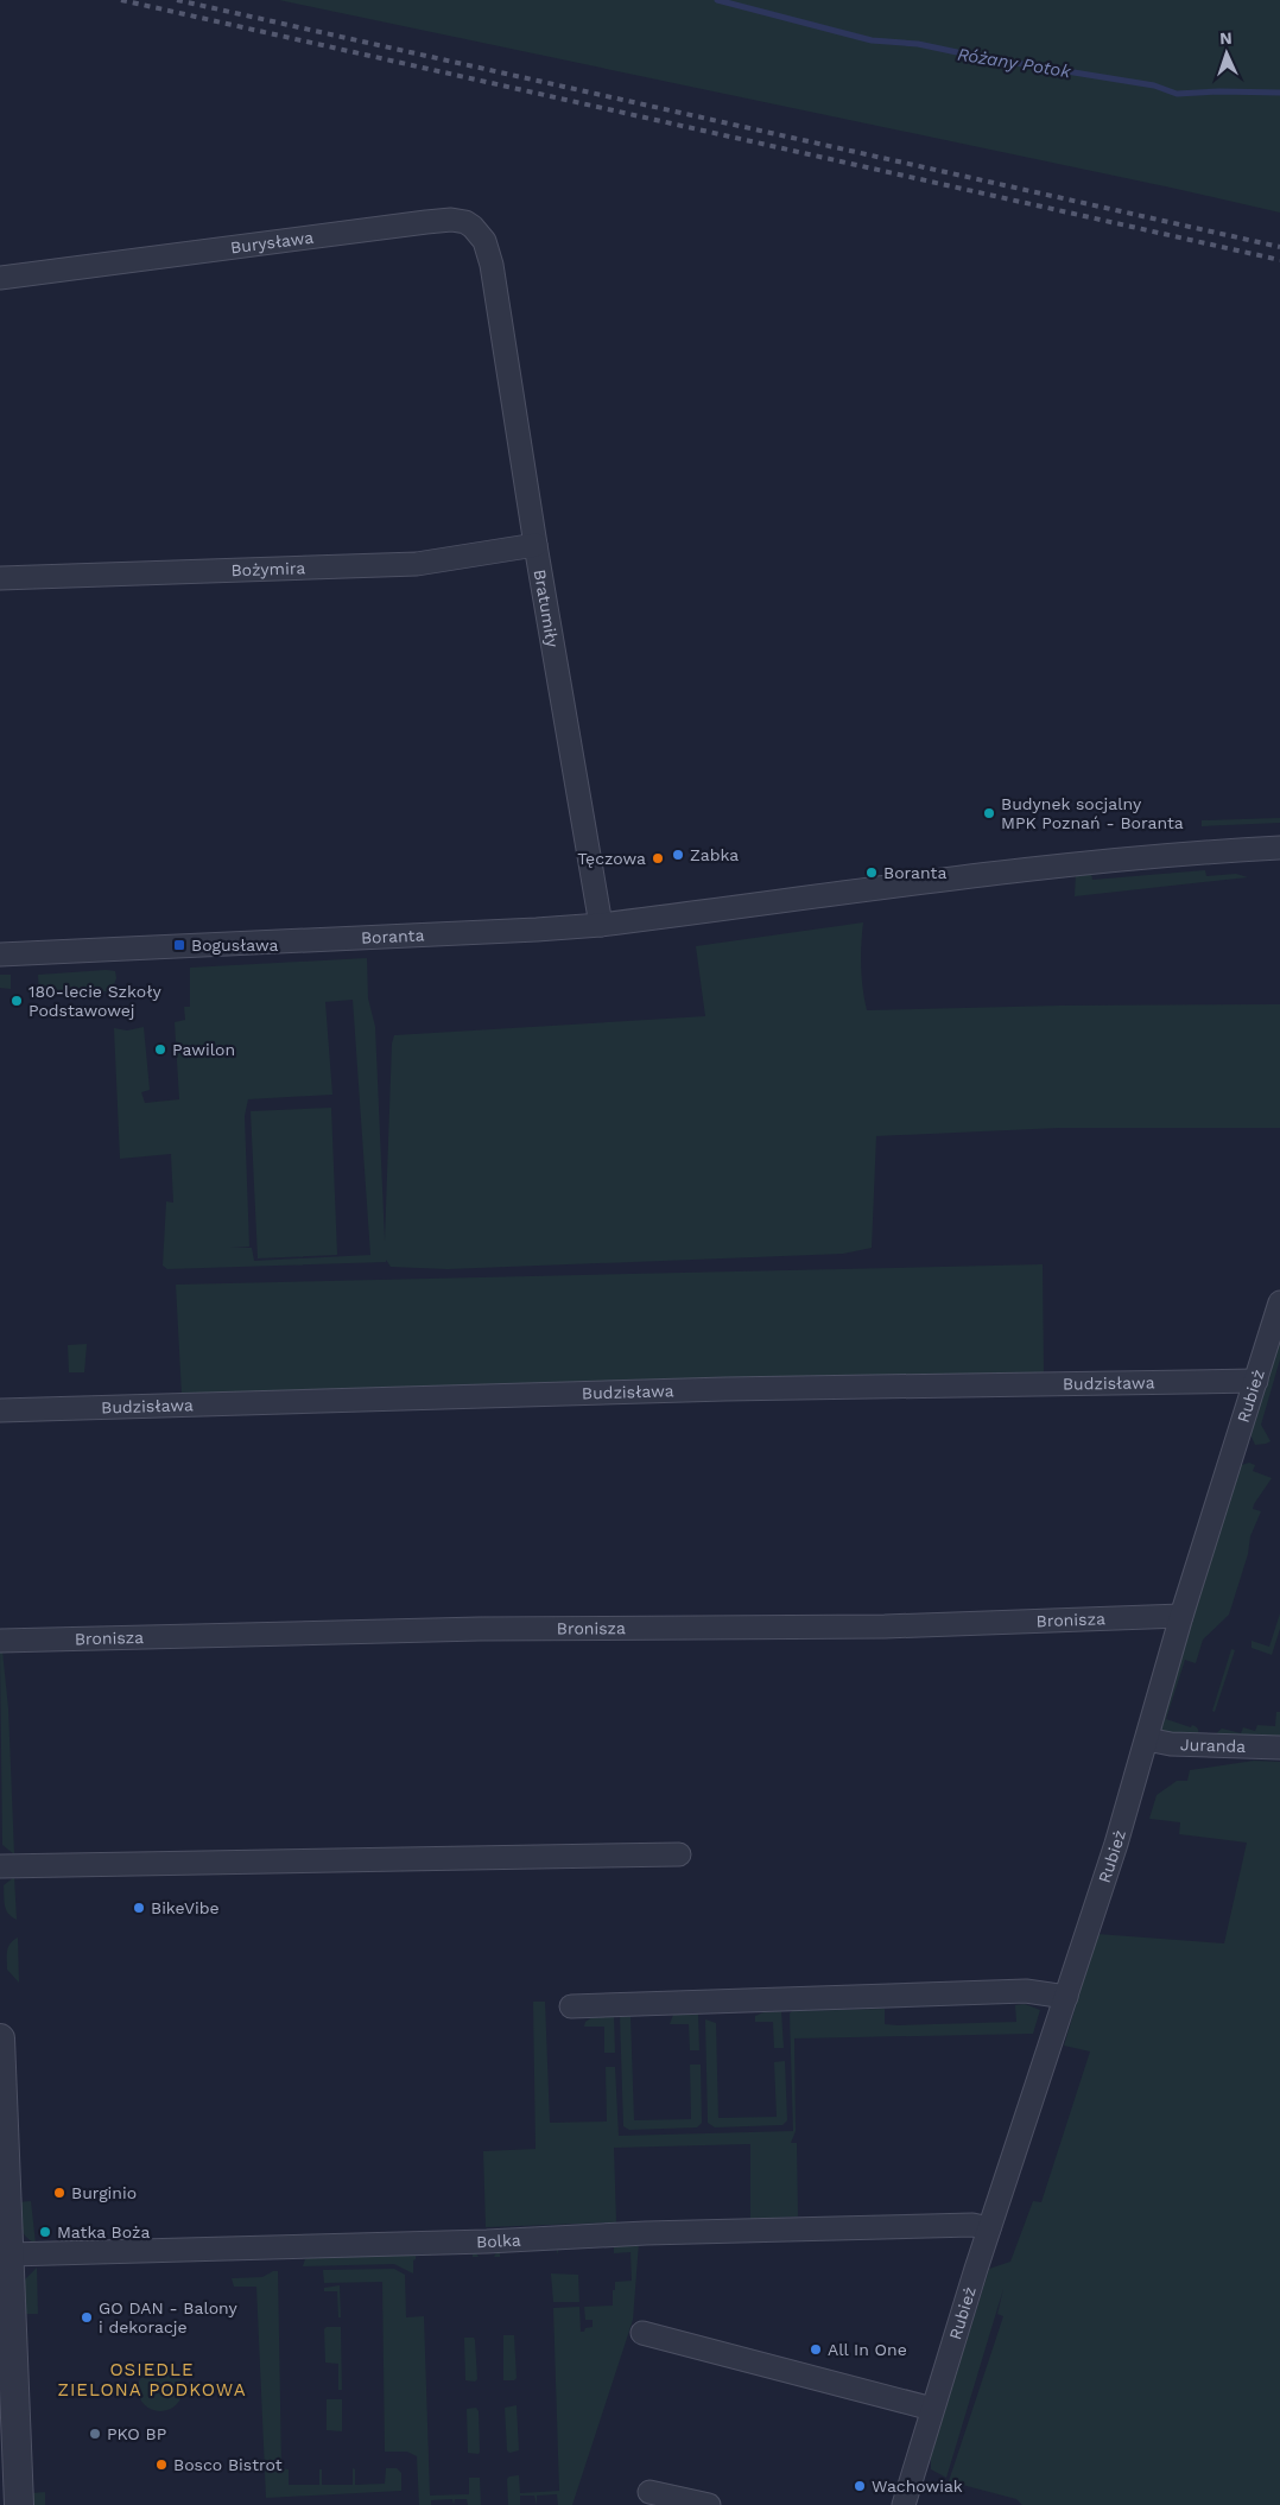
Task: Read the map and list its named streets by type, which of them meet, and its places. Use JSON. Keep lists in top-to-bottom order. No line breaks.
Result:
{"streets":{"street":["Burysława","Bożymira","Bratumiły","Boranta","Budzisława","Rubież","Bronisza","Juranda","Bolka"]},"crossings":[["Burysława","Bratumiły"],["Bożymira","Bratumiły"],["Bratumiły","Boranta"],["Budzisława","Rubież"],["Rubież","Bronisza"],["Rubież","Juranda"],["Rubież","Bolka"]],"districts":["OSIEDLE ZIELONA PODKOWA"],"water":["Różany Potok"],"places":{"other":["Budynek socjalny MPK Poznań - Boranta","Zabka","Tęczowa","Boranta","180-lecie Szkoły Podstawowej","Pawilon","BikeVibe","Burginio","Matka Boża","GO DAN - Balony i dekoracje","All In One","PKO BP","Bosco Bistrot","Wachowiak"],"transit":["Bogusława"]},"north":"top"}
